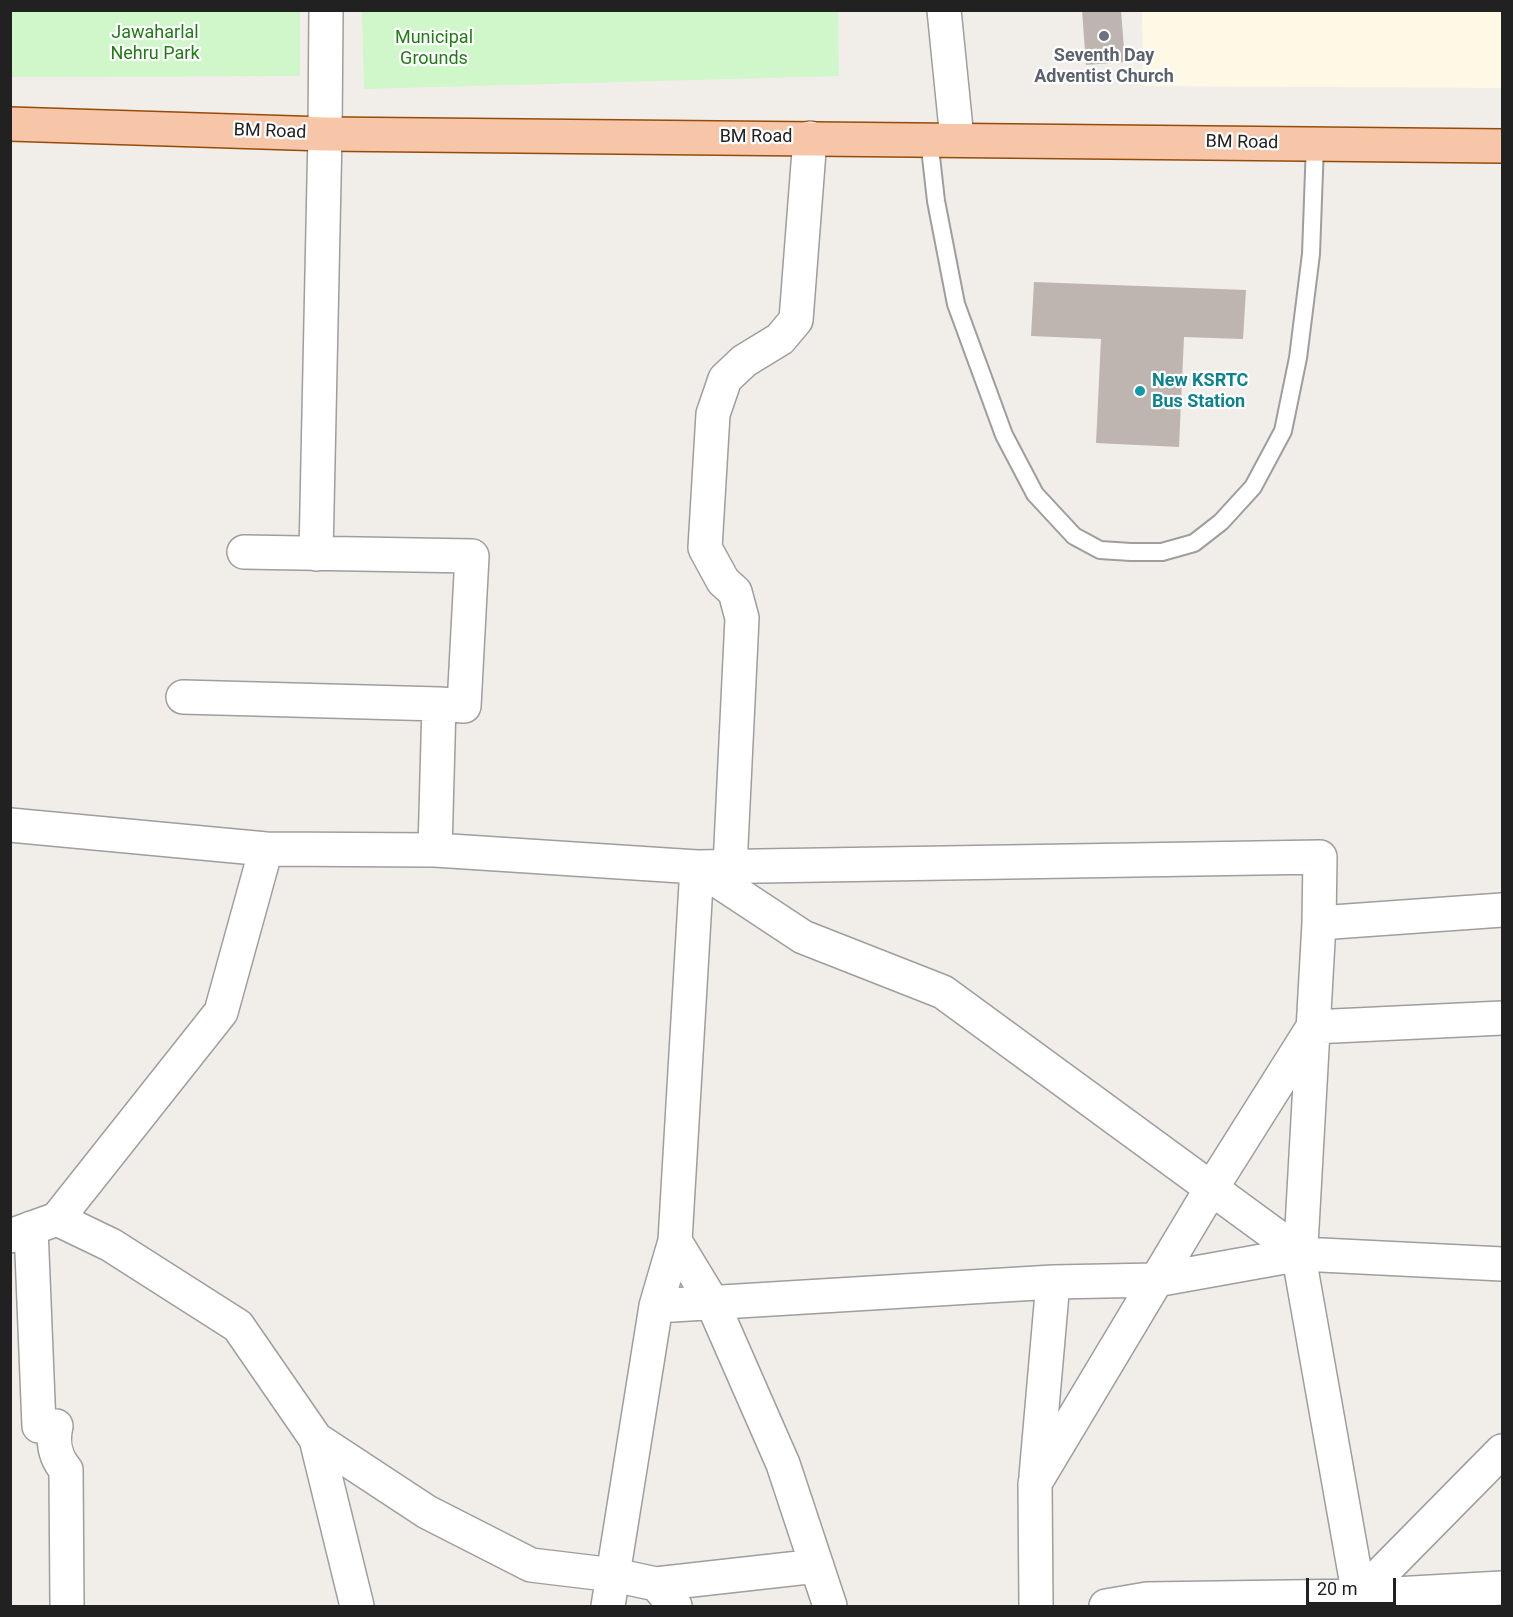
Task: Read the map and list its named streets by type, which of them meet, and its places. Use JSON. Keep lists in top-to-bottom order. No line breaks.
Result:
{"streets":{"main road":["BM Road"]},"parks":["Jawaharlal Nehru Park","Municipal Grounds"],"places":["Seventh Day Adventist Church","New KSRTC Bus Station"],"scale_bar":"20 m"}
